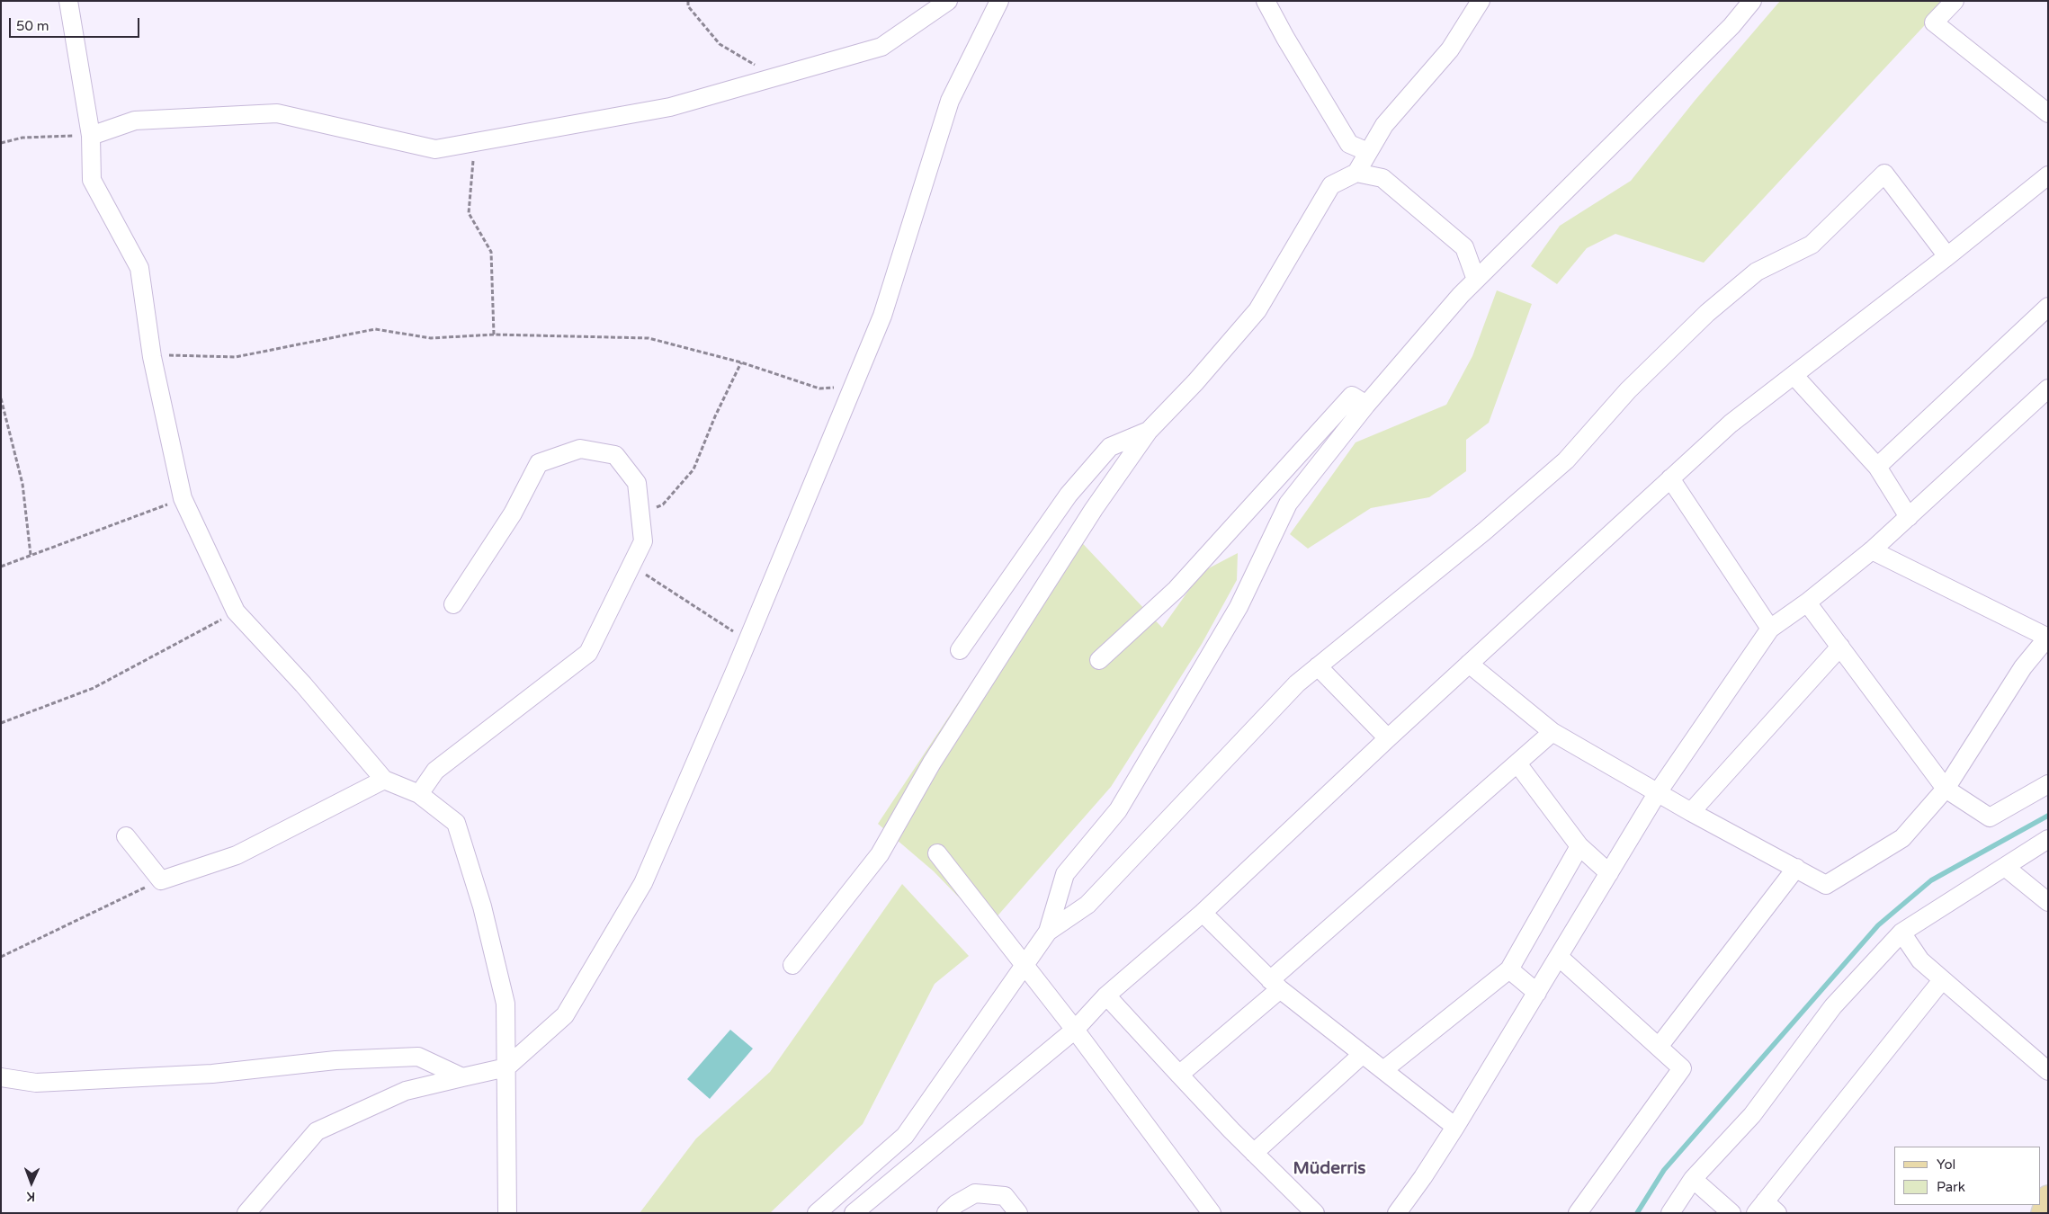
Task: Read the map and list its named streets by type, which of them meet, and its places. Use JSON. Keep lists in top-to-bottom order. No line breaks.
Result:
{"districts":["Müderris"],"legend":["Yol","Park"],"scale_bar":"50 m","north":"bottom"}
